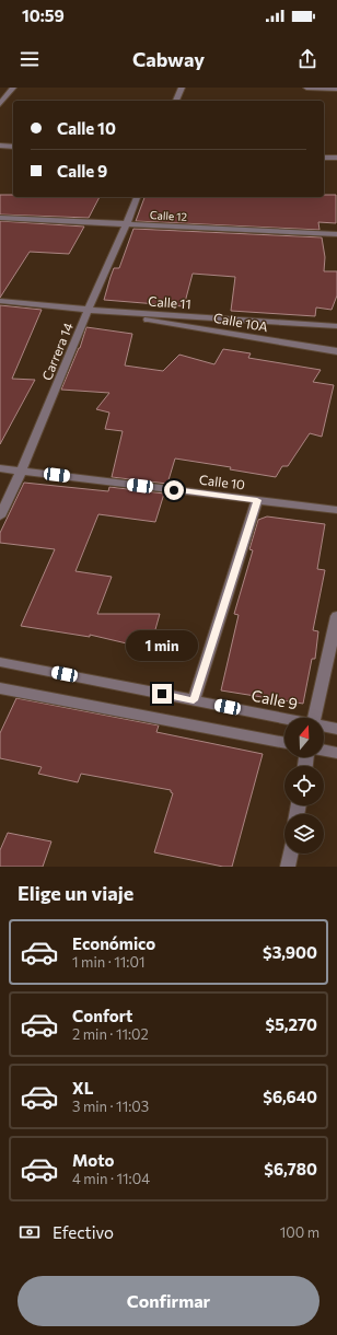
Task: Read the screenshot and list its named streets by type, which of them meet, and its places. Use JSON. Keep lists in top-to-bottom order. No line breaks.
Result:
{"streets":{"street":["Calle 12","Calle 11","Calle 10A","Carrera 14","Calle 10","Calle 9"]},"crossings":[["Calle 12","Carrera 14"],["Calle 11","Calle 10A"],["Calle 11","Carrera 14"],["Calle 10A","Carrera 14"],["Carrera 14","Calle 10"]],"north":"top","page":{"status":"10:59","header":"Cabway","banner":["Calle 10","Calle 9"],"bubble":"1 min","heading":"Elige un viaje","list":[{"name":"Económico","note":"1 min · 11:01","value":"$3,900"},{"name":"Confort","note":"2 min · 11:02","value":"$5,270"},{"name":"XL","note":"3 min · 11:03","value":"$6,640"},{"name":"Moto","note":"4 min · 11:04","value":"$6,780"}],"pay":["Efectivo","100 m"],"buttons":"Confirmar"}}
